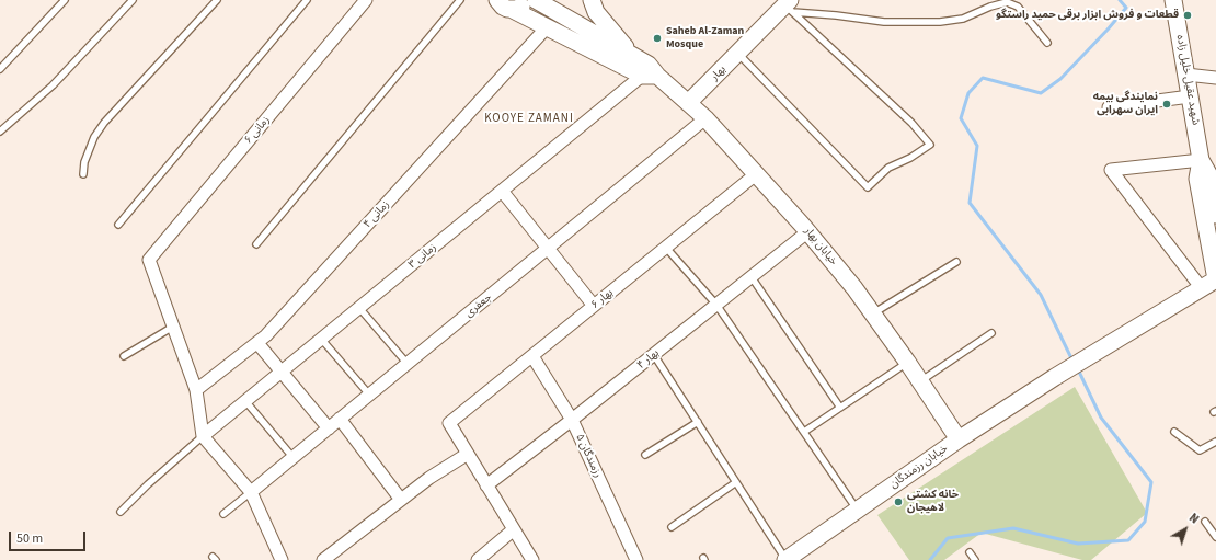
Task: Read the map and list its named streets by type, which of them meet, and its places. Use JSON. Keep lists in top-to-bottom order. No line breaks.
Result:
{"streets":{"street":["بهار","شهید عقیل خلیل زاده","زمانی ۶","زمانی ۴","خیابان بهار","زمانی ۳","بهار ۶","جعفری","بهار ۴","رزمندگان ۵","خیابان رزمندگان"]},"crossings":[["بهار","خیابان بهار"],["زمانی ۴","خیابان بهار"],["خیابان بهار","زمانی ۳"],["خیابان بهار","بهار ۶"],["خیابان بهار","جعفری"],["خیابان بهار","بهار ۴"],["خیابان بهار","خیابان رزمندگان"],["بهار ۶","رزمندگان ۵"],["بهار ۴","رزمندگان ۵"]],"districts":["KOOYE ZAMANI"],"places":["قطعات و فروش ابزار برقی حمید راستگو","Saheb Al-Zaman Mosque","نمایندگی بیمه ایران سهرابی","خانه کشتی لاهیجان"],"scale_bar":"50 m","north":"top right"}
